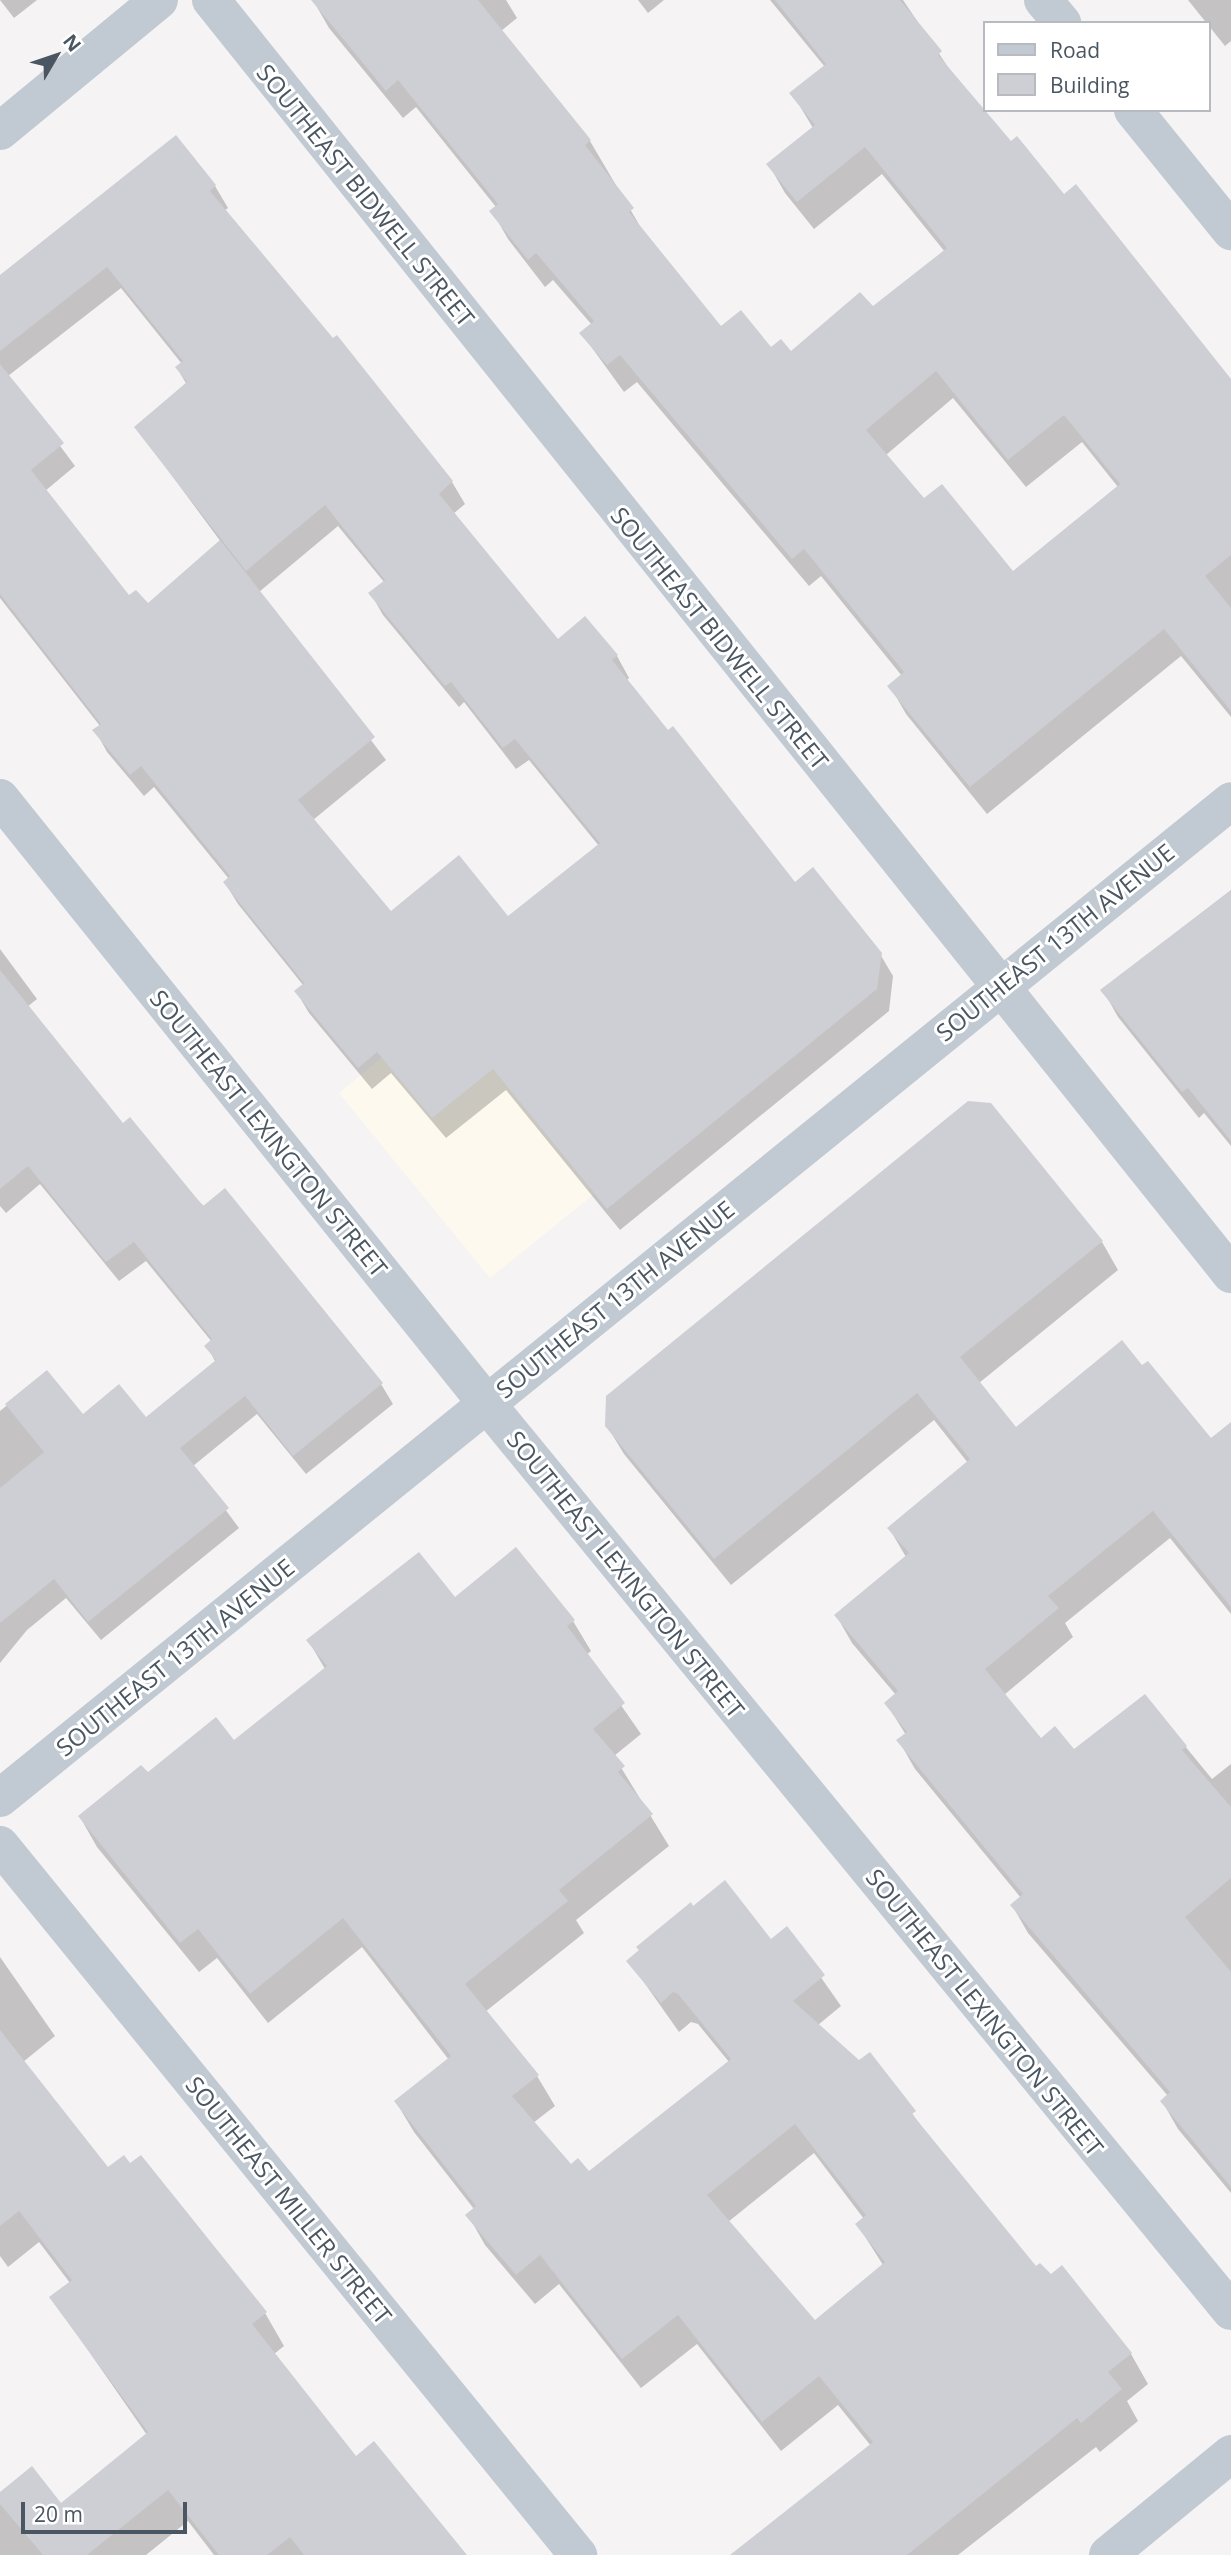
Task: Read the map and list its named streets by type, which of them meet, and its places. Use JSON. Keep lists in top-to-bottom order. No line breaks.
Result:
{"streets":{"street":["SOUTHEAST BIDWELL STREET","SOUTHEAST 13TH AVENUE","SOUTHEAST LEXINGTON STREET","SOUTHEAST MILLER STREET"]},"crossings":[["SOUTHEAST BIDWELL STREET","SOUTHEAST 13TH AVENUE"],["SOUTHEAST 13TH AVENUE","SOUTHEAST LEXINGTON STREET"]],"legend":["Road","Building"],"scale_bar":"20 m","north":"top right"}
